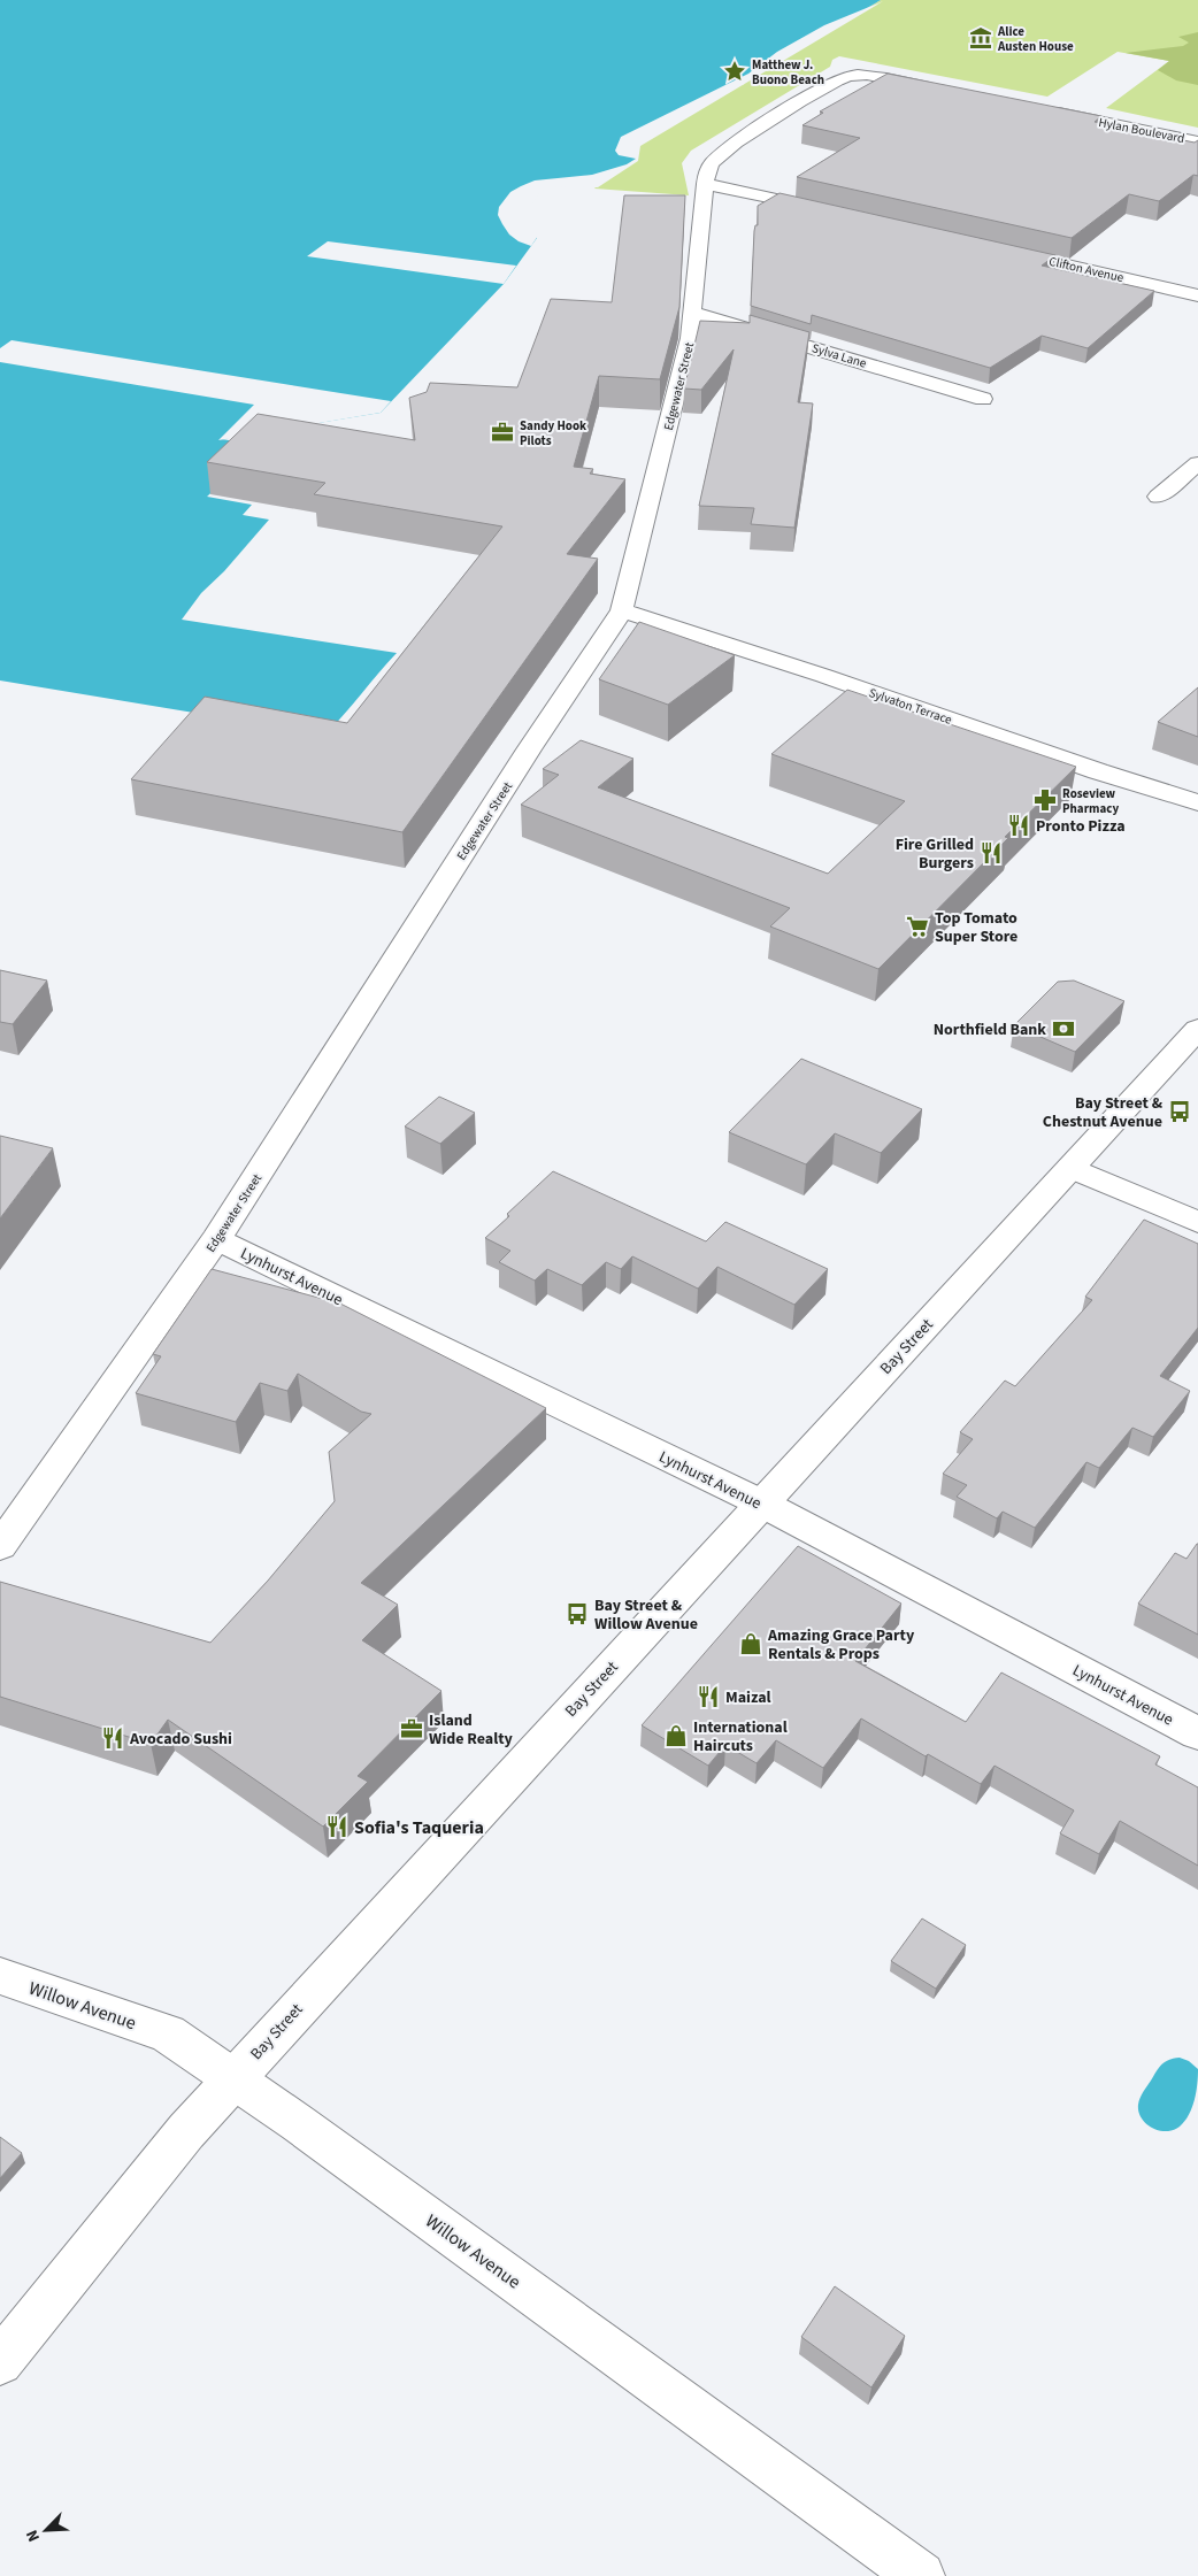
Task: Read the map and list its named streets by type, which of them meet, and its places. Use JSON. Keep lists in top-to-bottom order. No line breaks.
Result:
{"streets":{"street":["Hylan Boulevard","Clifton Avenue","Sylva Lane","Edgewater Street","Sylvaton Terrace","Lynhurst Avenue","Bay Street","Willow Avenue"]},"crossings":[["Sylva Lane","Edgewater Street"],["Edgewater Street","Sylvaton Terrace"],["Edgewater Street","Lynhurst Avenue"],["Lynhurst Avenue","Bay Street"],["Bay Street","Willow Avenue"]],"places":{"museum":["Alice Austen House"],"place":["Matthew J. Buono Beach"],"office":["Sandy Hook Pilots","Island Wide Realty"],"pharmacy":["Roseview Pharmacy"],"restaurant":["Pronto Pizza","Fire Grilled Burgers","Maizal","Avocado Sushi","Sofia's Taqueria"],"supermarket":["Top Tomato Super Store"],"bank":["Northfield Bank"],"bus stop":["Bay Street & Chestnut Avenue","Bay Street & Willow Avenue"],"shop":["Amazing Grace Party Rentals & Props","International Haircuts"]},"north":"bottom left"}
